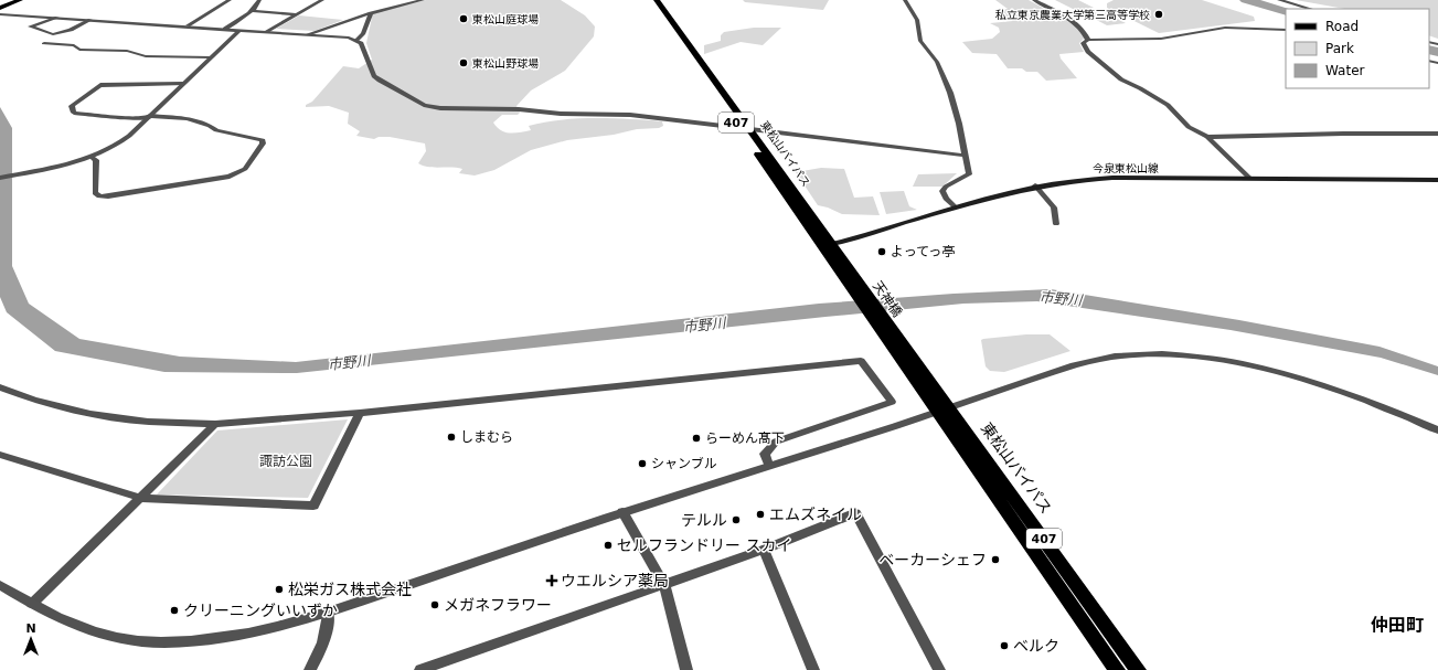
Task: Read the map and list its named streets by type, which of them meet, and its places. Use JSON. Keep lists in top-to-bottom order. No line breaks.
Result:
{"streets":{"highway":["407","東松山バイパス","天神橋"],"main road":["今泉東松山線"]},"crossings":[["東松山バイパス","今泉東松山線"],["東松山バイパス","天神橋"]],"districts":["仲田町"],"water":["市野川"],"parks":["諏訪公園"],"places":{"other":["私立東京農業大学第三高等学校","東松山庭球場","東松山野球場","よってっ亭","しまむら","らーめん髙下","シャンブル","エムズネイル","テルル","セルフランドリー スカイ","ベーカーシェフ","松栄ガス株式会社","メガネフラワー","クリーニングいいずか","ベルク"],"health":["ウエルシア薬局"]},"legend":["Road","Park","Water"],"north":"top"}
